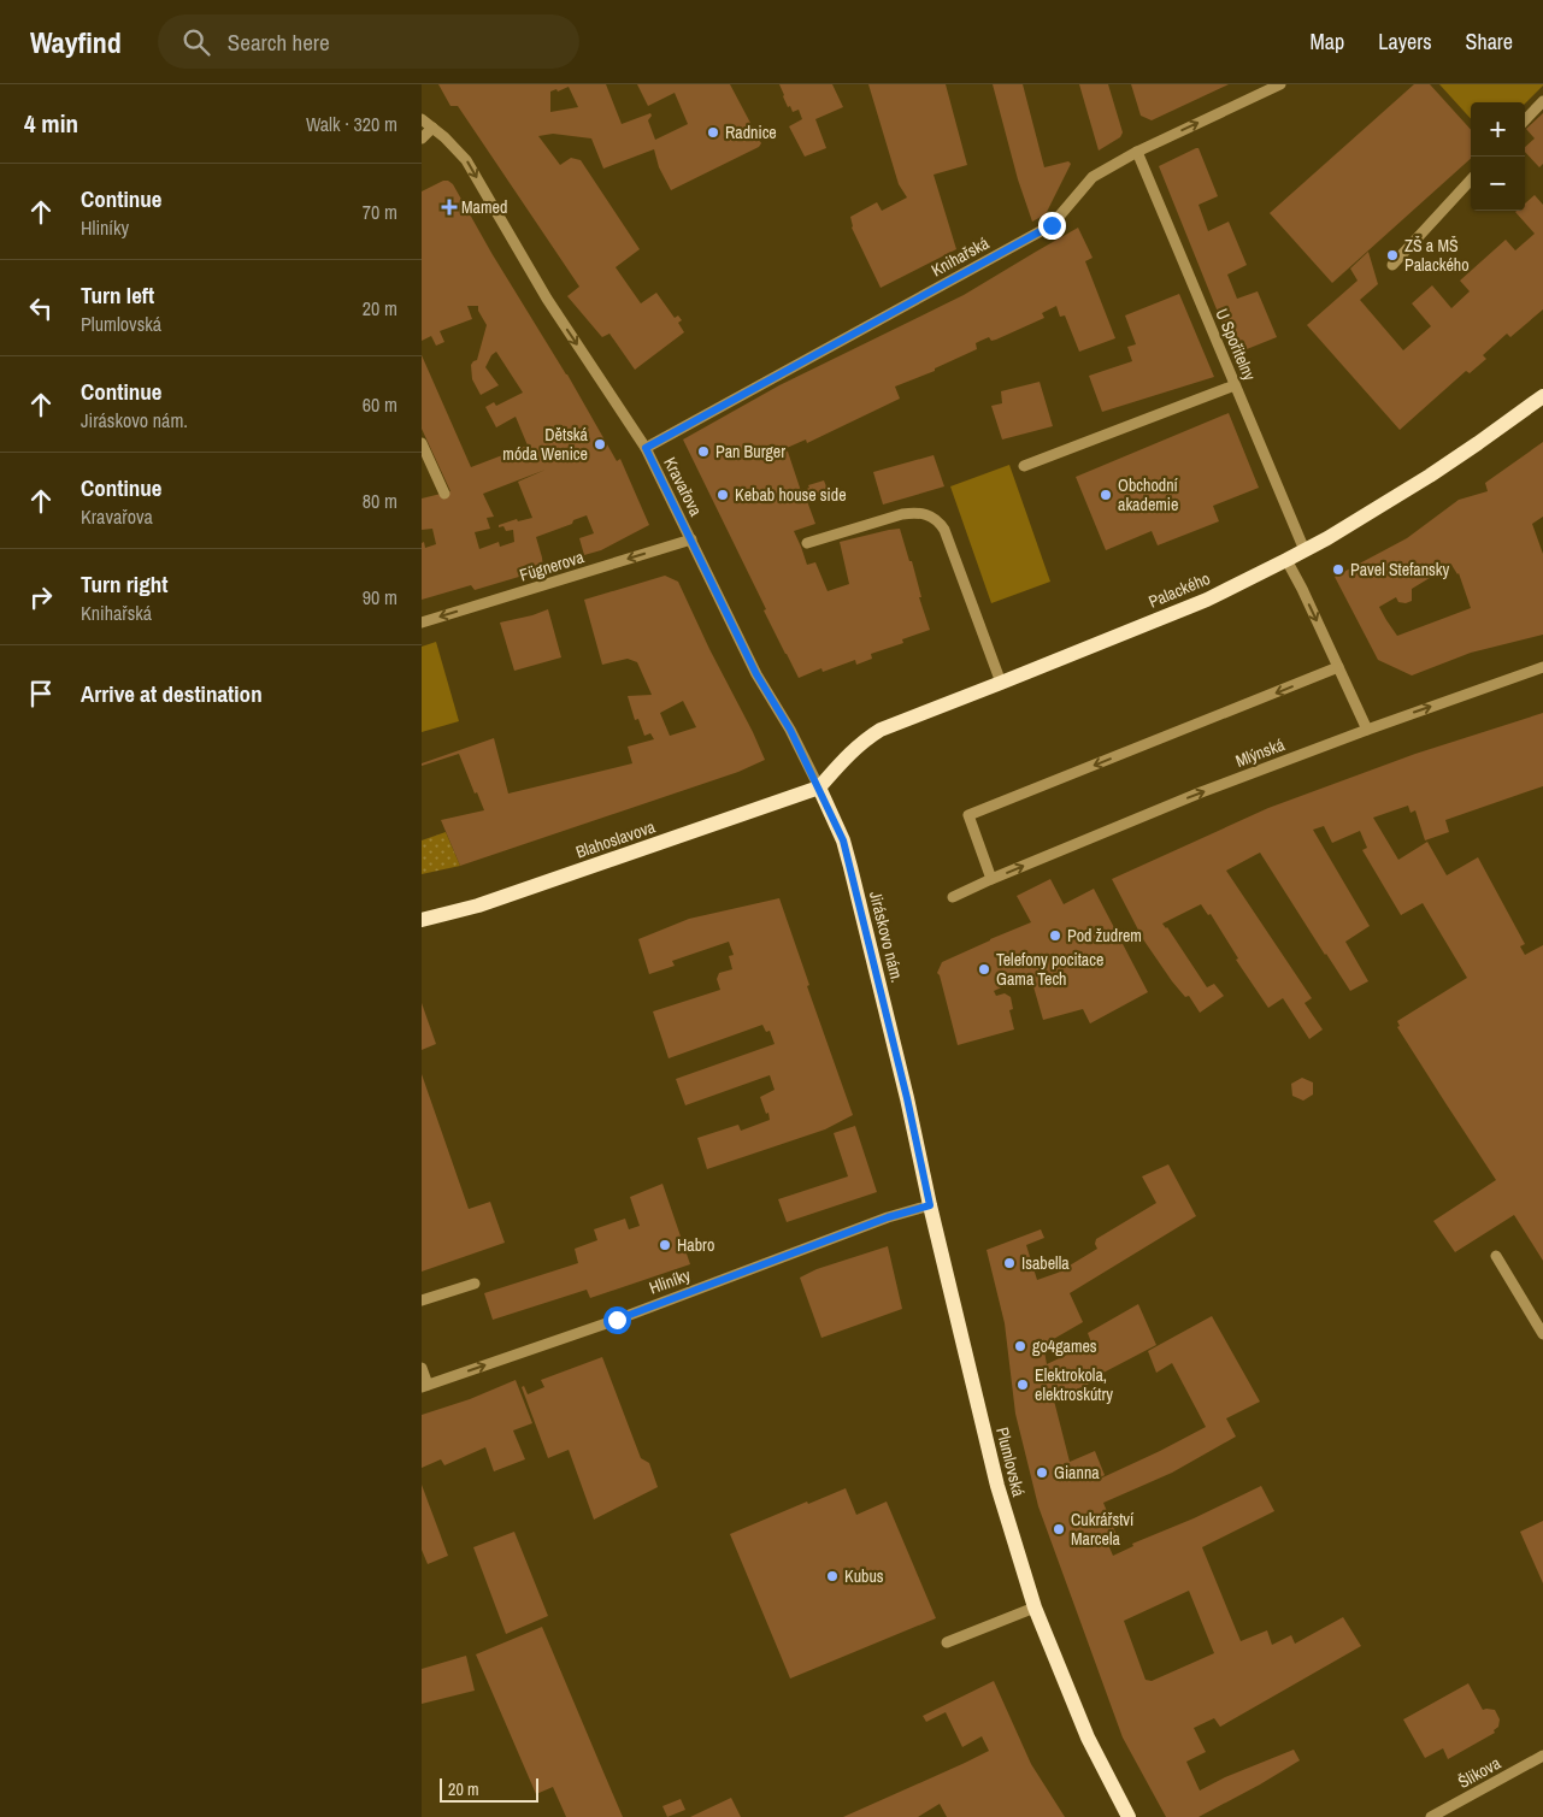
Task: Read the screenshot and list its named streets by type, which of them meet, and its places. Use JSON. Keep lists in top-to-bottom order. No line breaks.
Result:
{"streets":{"main road":["Palackého","Blahoslavova","Jiráskovo nám.","Plumlovská"],"street":["Knihařská","U Spořitelny","Kravařova","Fügnerova","Mlýnská","Hliníky","Šlikova"]},"crossings":[["Knihařská","U Spořitelny"],["Knihařská","Kravařova"],["U Spořitelny","Palackého"],["Kravařova","Fügnerova"],["Kravařova","Palackého"],["Kravařova","Blahoslavova"],["Kravařova","Jiráskovo nám."],["Palackého","Blahoslavova"],["Palackého","Jiráskovo nám."],["Blahoslavova","Jiráskovo nám."],["Jiráskovo nám.","Plumlovská"],["Hliníky","Plumlovská"]],"one_way":["Kravařova","Fügnerova","Mlýnská","Hliníky"],"places":{"other":["Radnice","ZŠ a MŠ Palackého","Dětská móda Wenice","Pan Burger","Kebab house side","Obchodní akademie","Pavel Stefansky","Pod žudrem","Telefony pocitace Gama Tech","Habro","Isabella","go4games","Elektrokola, elektroskútry","Gianna","Cukrářství Marcela","Kubus"],"health":["Mamed"]},"scale_bar":"20 m","page":{"header":"Wayfind","search":"Search here","nav":["Map","Layers","Share"],"heading":["4 min","Walk · 320 m"],"map_buttons":["+","−"],"list":[["Continue","Hliníky","70 m"],["Turn left","Plumlovská","20 m"],["Continue","Jiráskovo nám.","60 m"],["Continue","Kravařova","80 m"],["Turn right","Knihařská","90 m"],"Arrive at destination"],"scale":"20 m"}}
